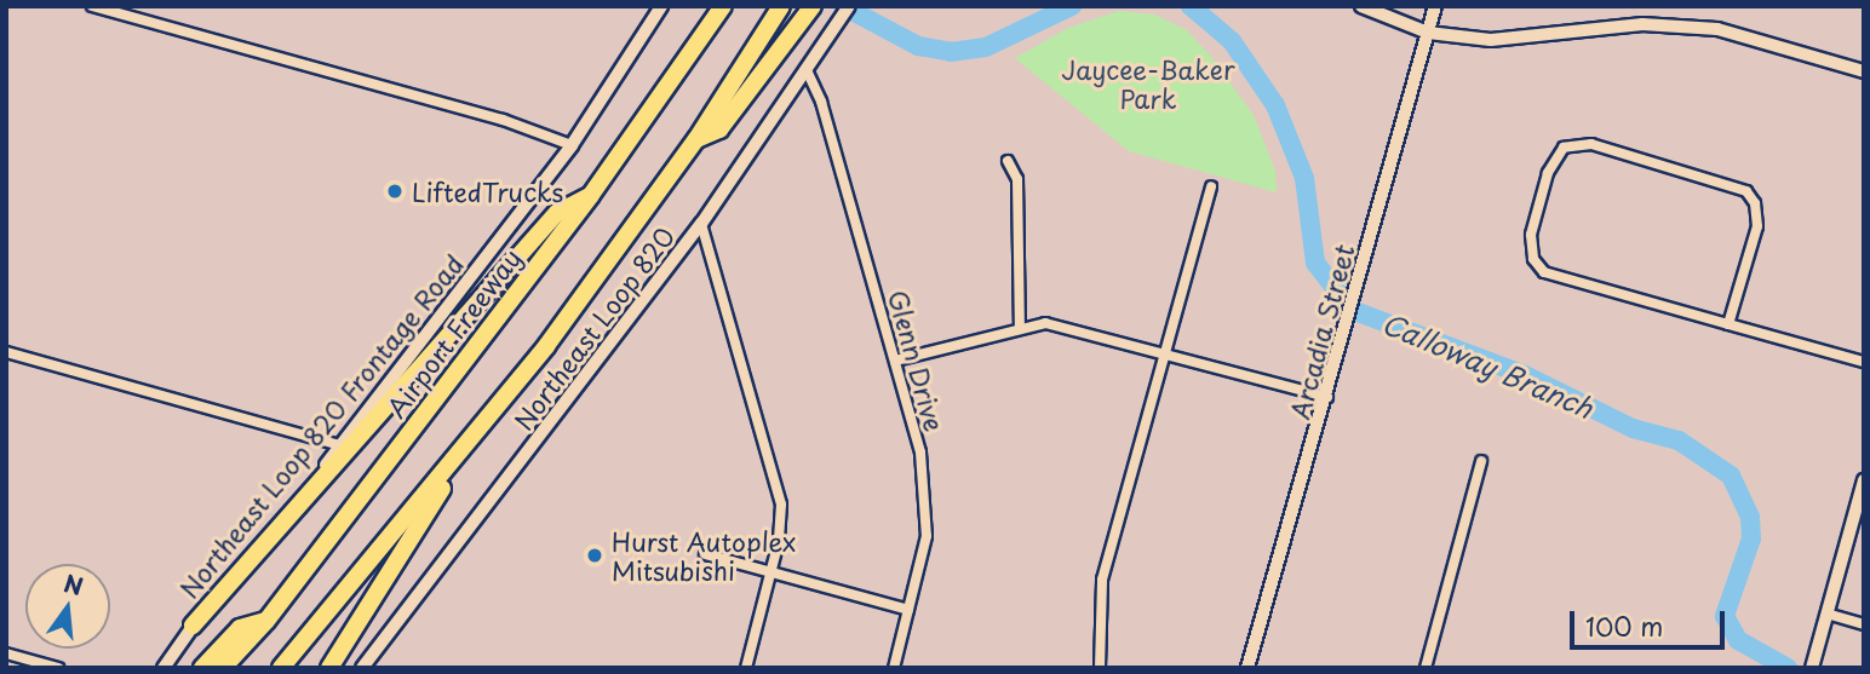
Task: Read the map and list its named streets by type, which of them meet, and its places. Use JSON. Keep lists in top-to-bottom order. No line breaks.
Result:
{"streets":{"highway":["Airport Freeway"],"main road":["Northeast Loop 820","Arcadia Street","Northeast Loop 820 Frontage Road"],"street":["Glenn Drive"]},"crossings":[["Northeast Loop 820","Glenn Drive"]],"water":["Calloway Branch"],"parks":["Jaycee-Baker Park"],"places":["LiftedTrucks","Hurst Autoplex Mitsubishi"],"scale_bar":"100 m","north":"top"}
